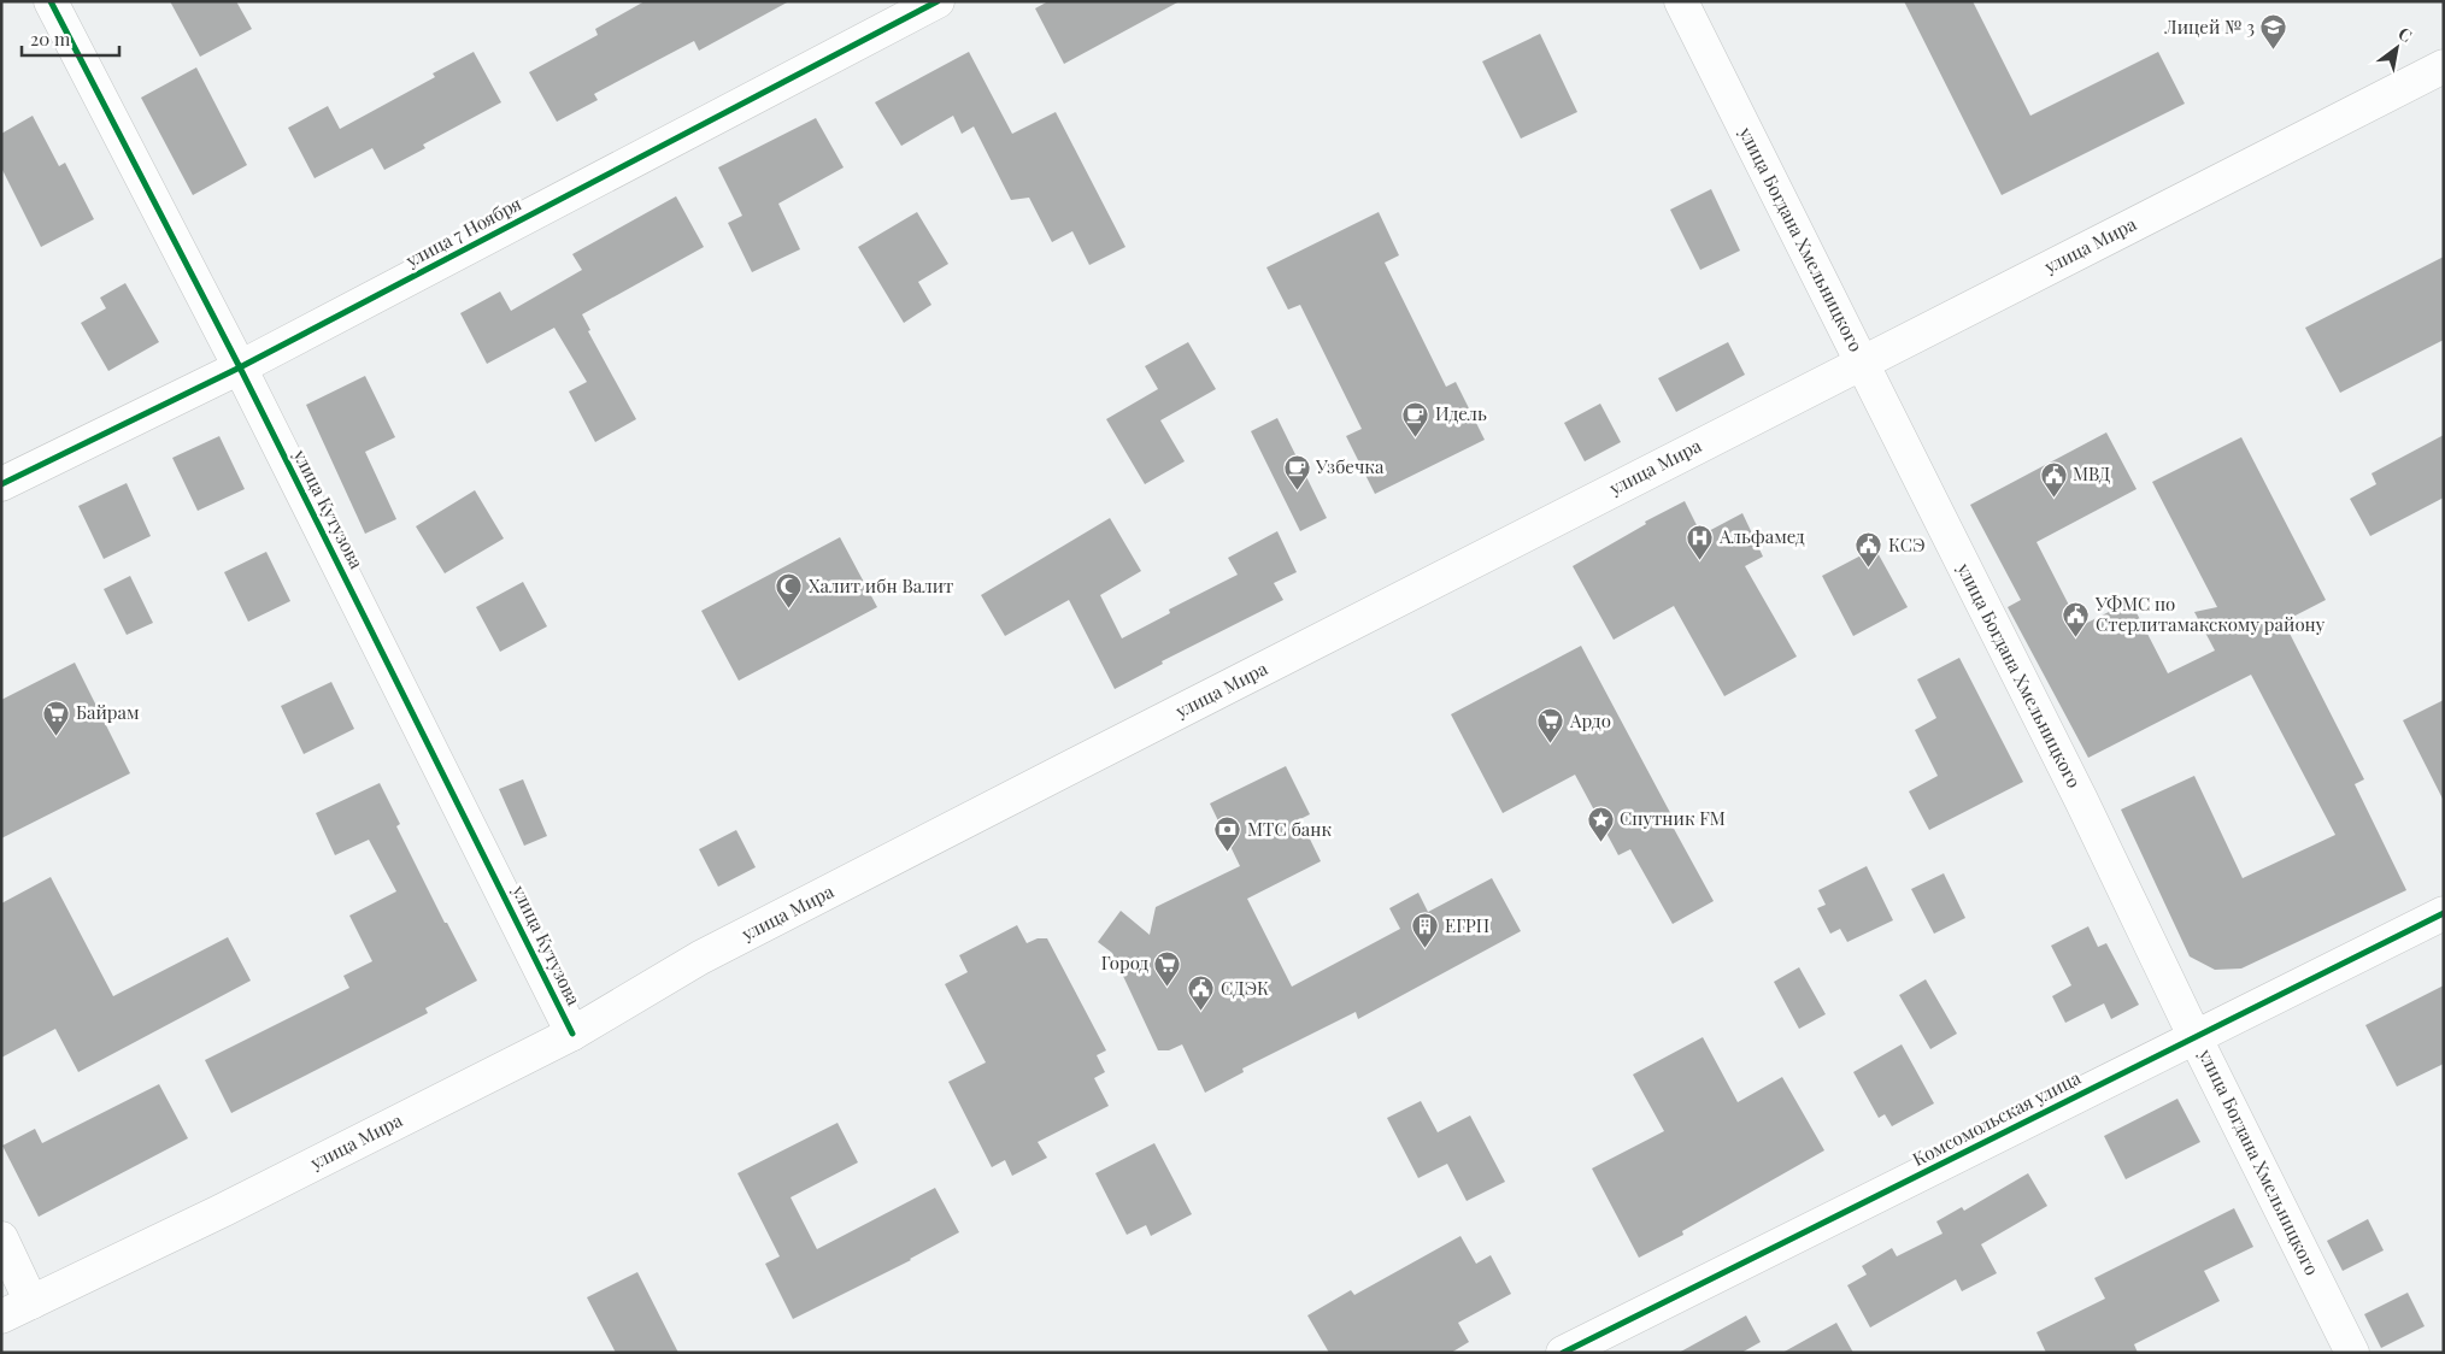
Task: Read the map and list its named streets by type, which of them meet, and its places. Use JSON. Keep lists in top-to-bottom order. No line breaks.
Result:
{"streets":{"main road":["улица 7 Ноября","улица Богдана Хмельницкого","улица Мира","улица Кутузова","Комсомольская улица"]},"crossings":[["улица 7 Ноября","улица Кутузова"],["улица Богдана Хмельницкого","улица Мира"],["улица Богдана Хмельницкого","Комсомольская улица"],["улица Мира","улица Кутузова"]],"places":{"school or university":["Лицей № 3"],"cafe":["Идель","Узбечка"],"public building":["МВД","КСЭ","УФМС по Стерлитамакскому району","СДЭК"],"hospital":["Альфамед"],"mosque":["Халит ибн Валит"],"supermarket":["Байрам","Ардо","Город"],"place":["Спутник FM"],"bank":["МТС банк"],"building":["ЕГРП"]},"scale_bar":"20 m","north":"top right"}
